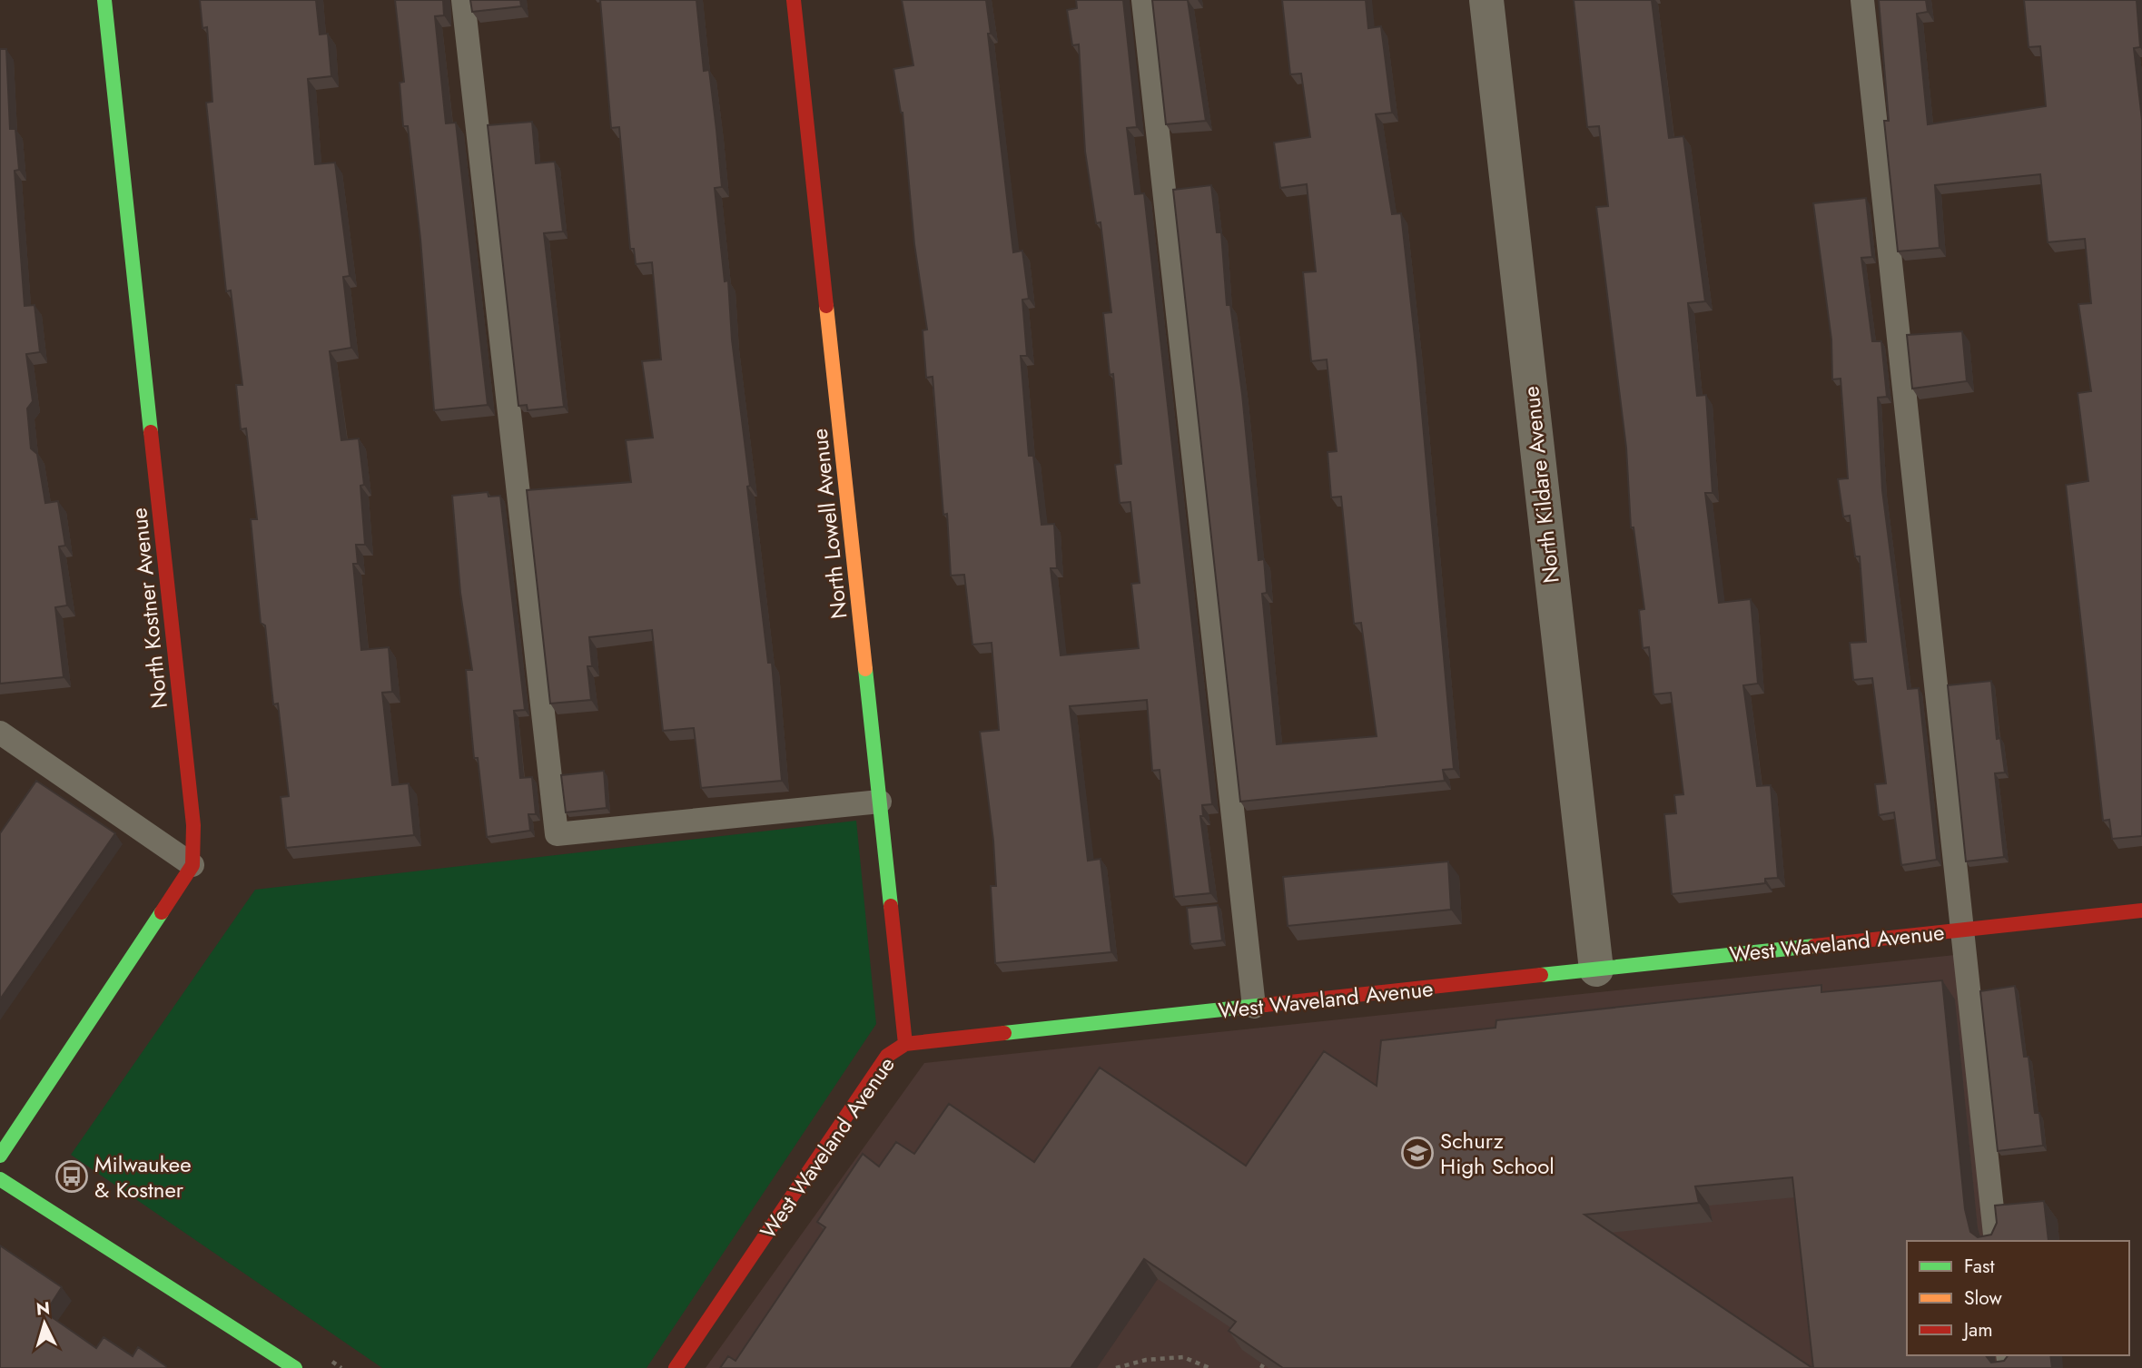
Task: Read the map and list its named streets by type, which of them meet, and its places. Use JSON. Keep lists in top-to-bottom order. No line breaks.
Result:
{"streets":{"street":["North Kildare Avenue","North Lowell Avenue","North Kostner Avenue","West Waveland Avenue"]},"crossings":[["North Kildare Avenue","West Waveland Avenue"],["North Lowell Avenue","West Waveland Avenue"]],"places":{"school or university":["Schurz High School"],"bus stop":["Milwaukee & Kostner"]},"legend":["Fast","Slow","Jam"],"north":"top"}
